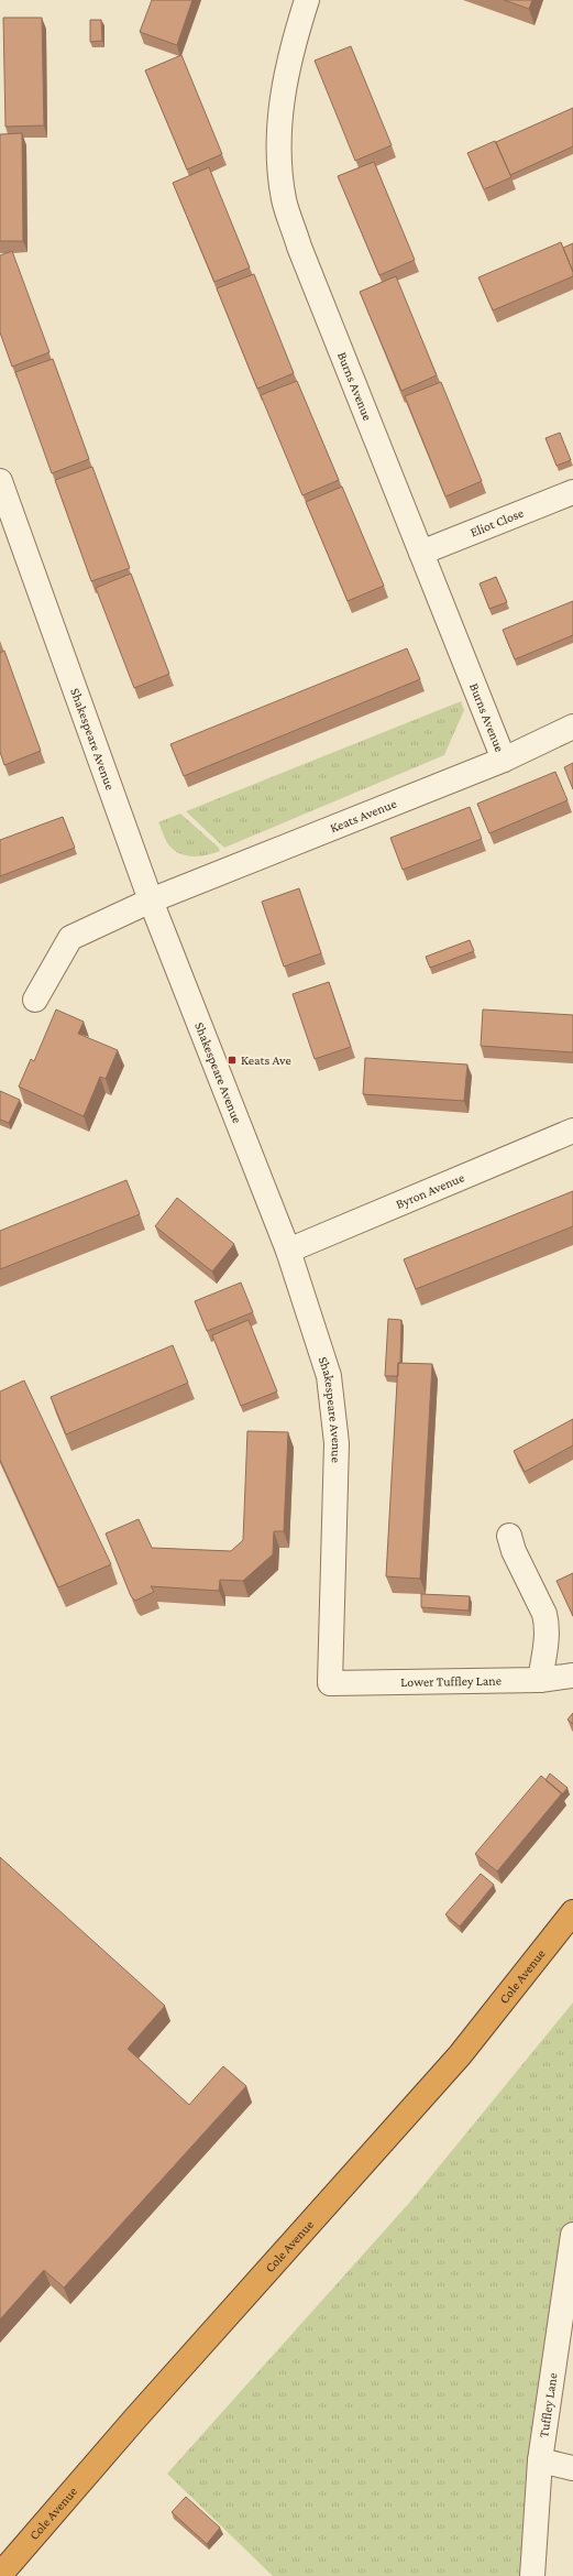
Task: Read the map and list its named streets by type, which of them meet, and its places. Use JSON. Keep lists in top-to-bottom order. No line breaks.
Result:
{"streets":{"highway":["Cole Avenue"],"street":["Burns Avenue","Eliot Close","Shakespeare Avenue","Keats Avenue","Byron Avenue","Lower Tuffley Lane","Tuffley Lane"]},"crossings":[["Burns Avenue","Eliot Close"],["Burns Avenue","Keats Avenue"],["Shakespeare Avenue","Keats Avenue"],["Shakespeare Avenue","Byron Avenue"],["Shakespeare Avenue","Lower Tuffley Lane"]],"places":{"transit":["Keats Ave"]}}
